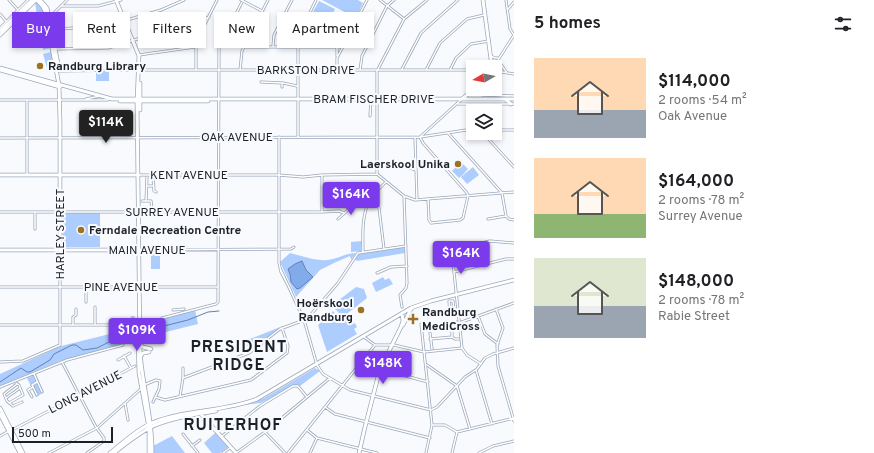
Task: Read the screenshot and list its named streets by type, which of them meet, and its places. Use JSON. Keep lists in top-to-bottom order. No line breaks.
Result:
{"streets":{"main road":["BRAM FISCHER DRIVE","KENT AVENUE","HARLEY STREET","MAIN AVENUE"],"street":["BARKSTON DRIVE","OAK AVENUE","SURREY AVENUE","PINE AVENUE","LONG AVENUE"]},"crossings":[["BRAM FISCHER DRIVE","HARLEY STREET"],["OAK AVENUE","HARLEY STREET"],["KENT AVENUE","HARLEY STREET"],["SURREY AVENUE","HARLEY STREET"],["HARLEY STREET","MAIN AVENUE"],["HARLEY STREET","PINE AVENUE"]],"districts":["PRESIDENT RIDGE","RUITERHOF"],"places":{"other":["Randburg Library","Laerskool Unika","Ferndale Recreation Centre","Hoërskool Randburg"],"health":["Randburg MediCross"]},"scale_bar":"500 m","north":"left","page":{"heading":"5 homes","chip":["Buy","Rent","Filters","New","Apartment"],"list":[{"name":"$114,000","note":"2 rooms · 54 m² · Oak Avenue"},{"name":"$164,000","note":"2 rooms · 78 m² · Surrey Avenue"},{"name":"$148,000","note":"2 rooms · 78 m² · Rabie Street"}],"price":["$114K","$164K","$164K","$109K","$148K"],"scale":"500 m"}}
